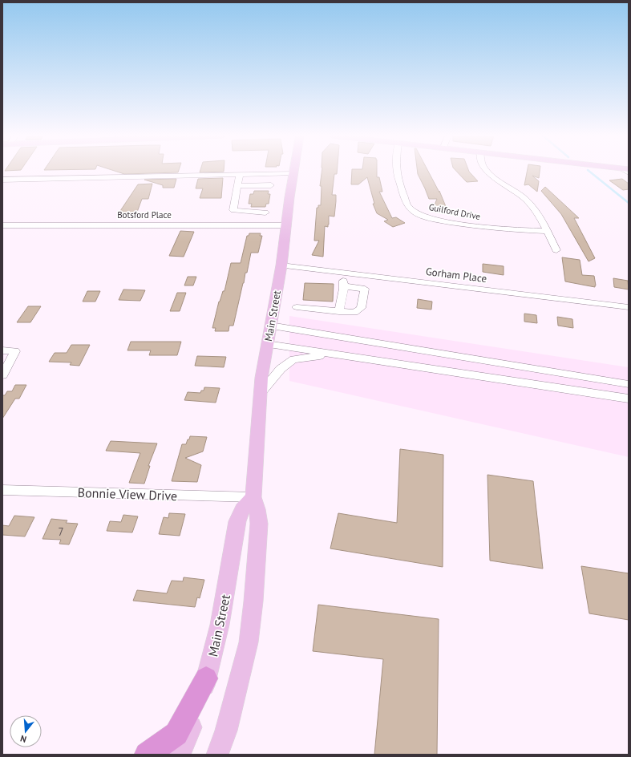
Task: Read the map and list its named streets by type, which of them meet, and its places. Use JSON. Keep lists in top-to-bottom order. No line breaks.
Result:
{"streets":{"main road":["Main Street"],"street":["Guilford Drive","Botsford Place","Gorham Place","Bonnie View Drive"]},"crossings":[["Botsford Place","Main Street"],["Gorham Place","Main Street"],["Main Street","Bonnie View Drive"]],"house_numbers":["7"],"north":"bottom"}
